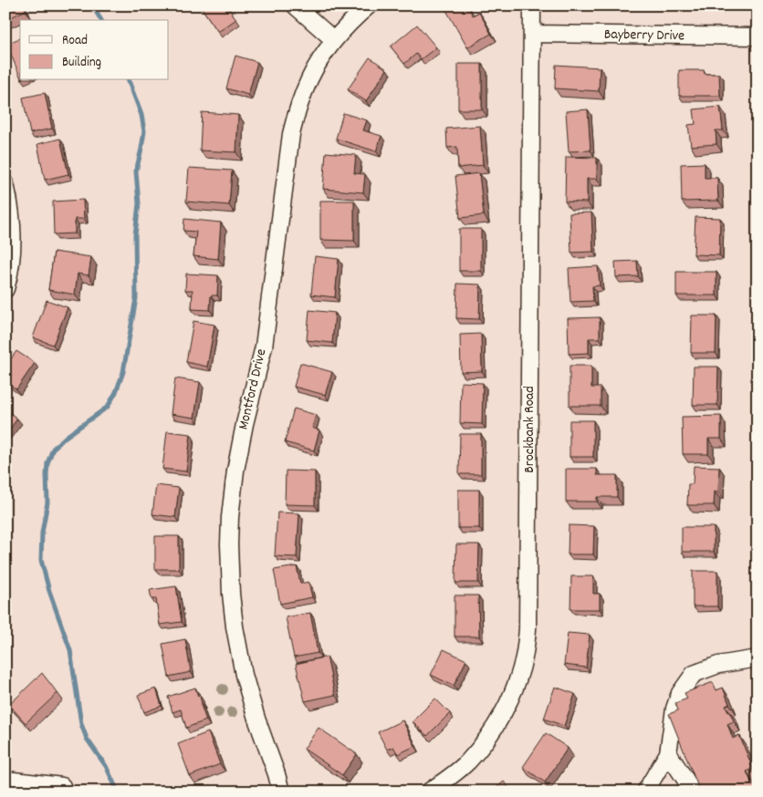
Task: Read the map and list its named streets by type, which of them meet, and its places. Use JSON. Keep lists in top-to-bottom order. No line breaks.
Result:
{"streets":{"street":["Bayberry Drive","Montford Drive","Brockbank Road"]},"crossings":[["Bayberry Drive","Brockbank Road"]],"legend":["Road","Building"]}
